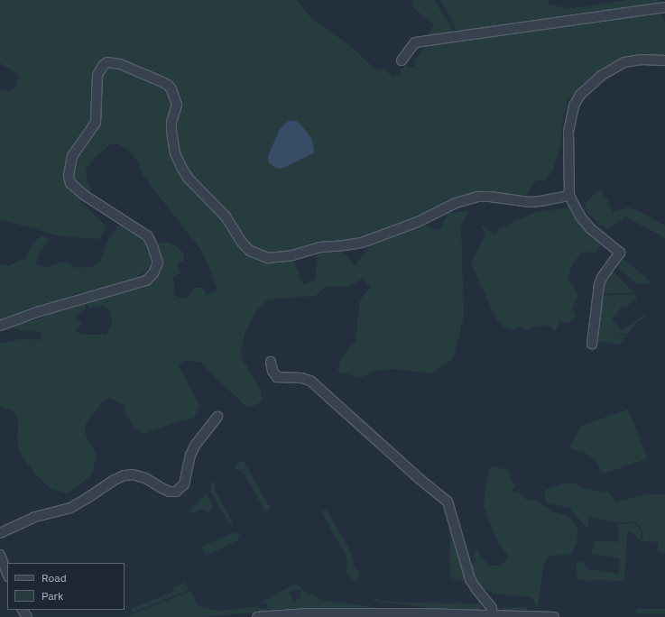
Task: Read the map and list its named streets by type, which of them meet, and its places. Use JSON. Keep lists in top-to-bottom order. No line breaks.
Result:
{"legend":["Road","Park"]}
